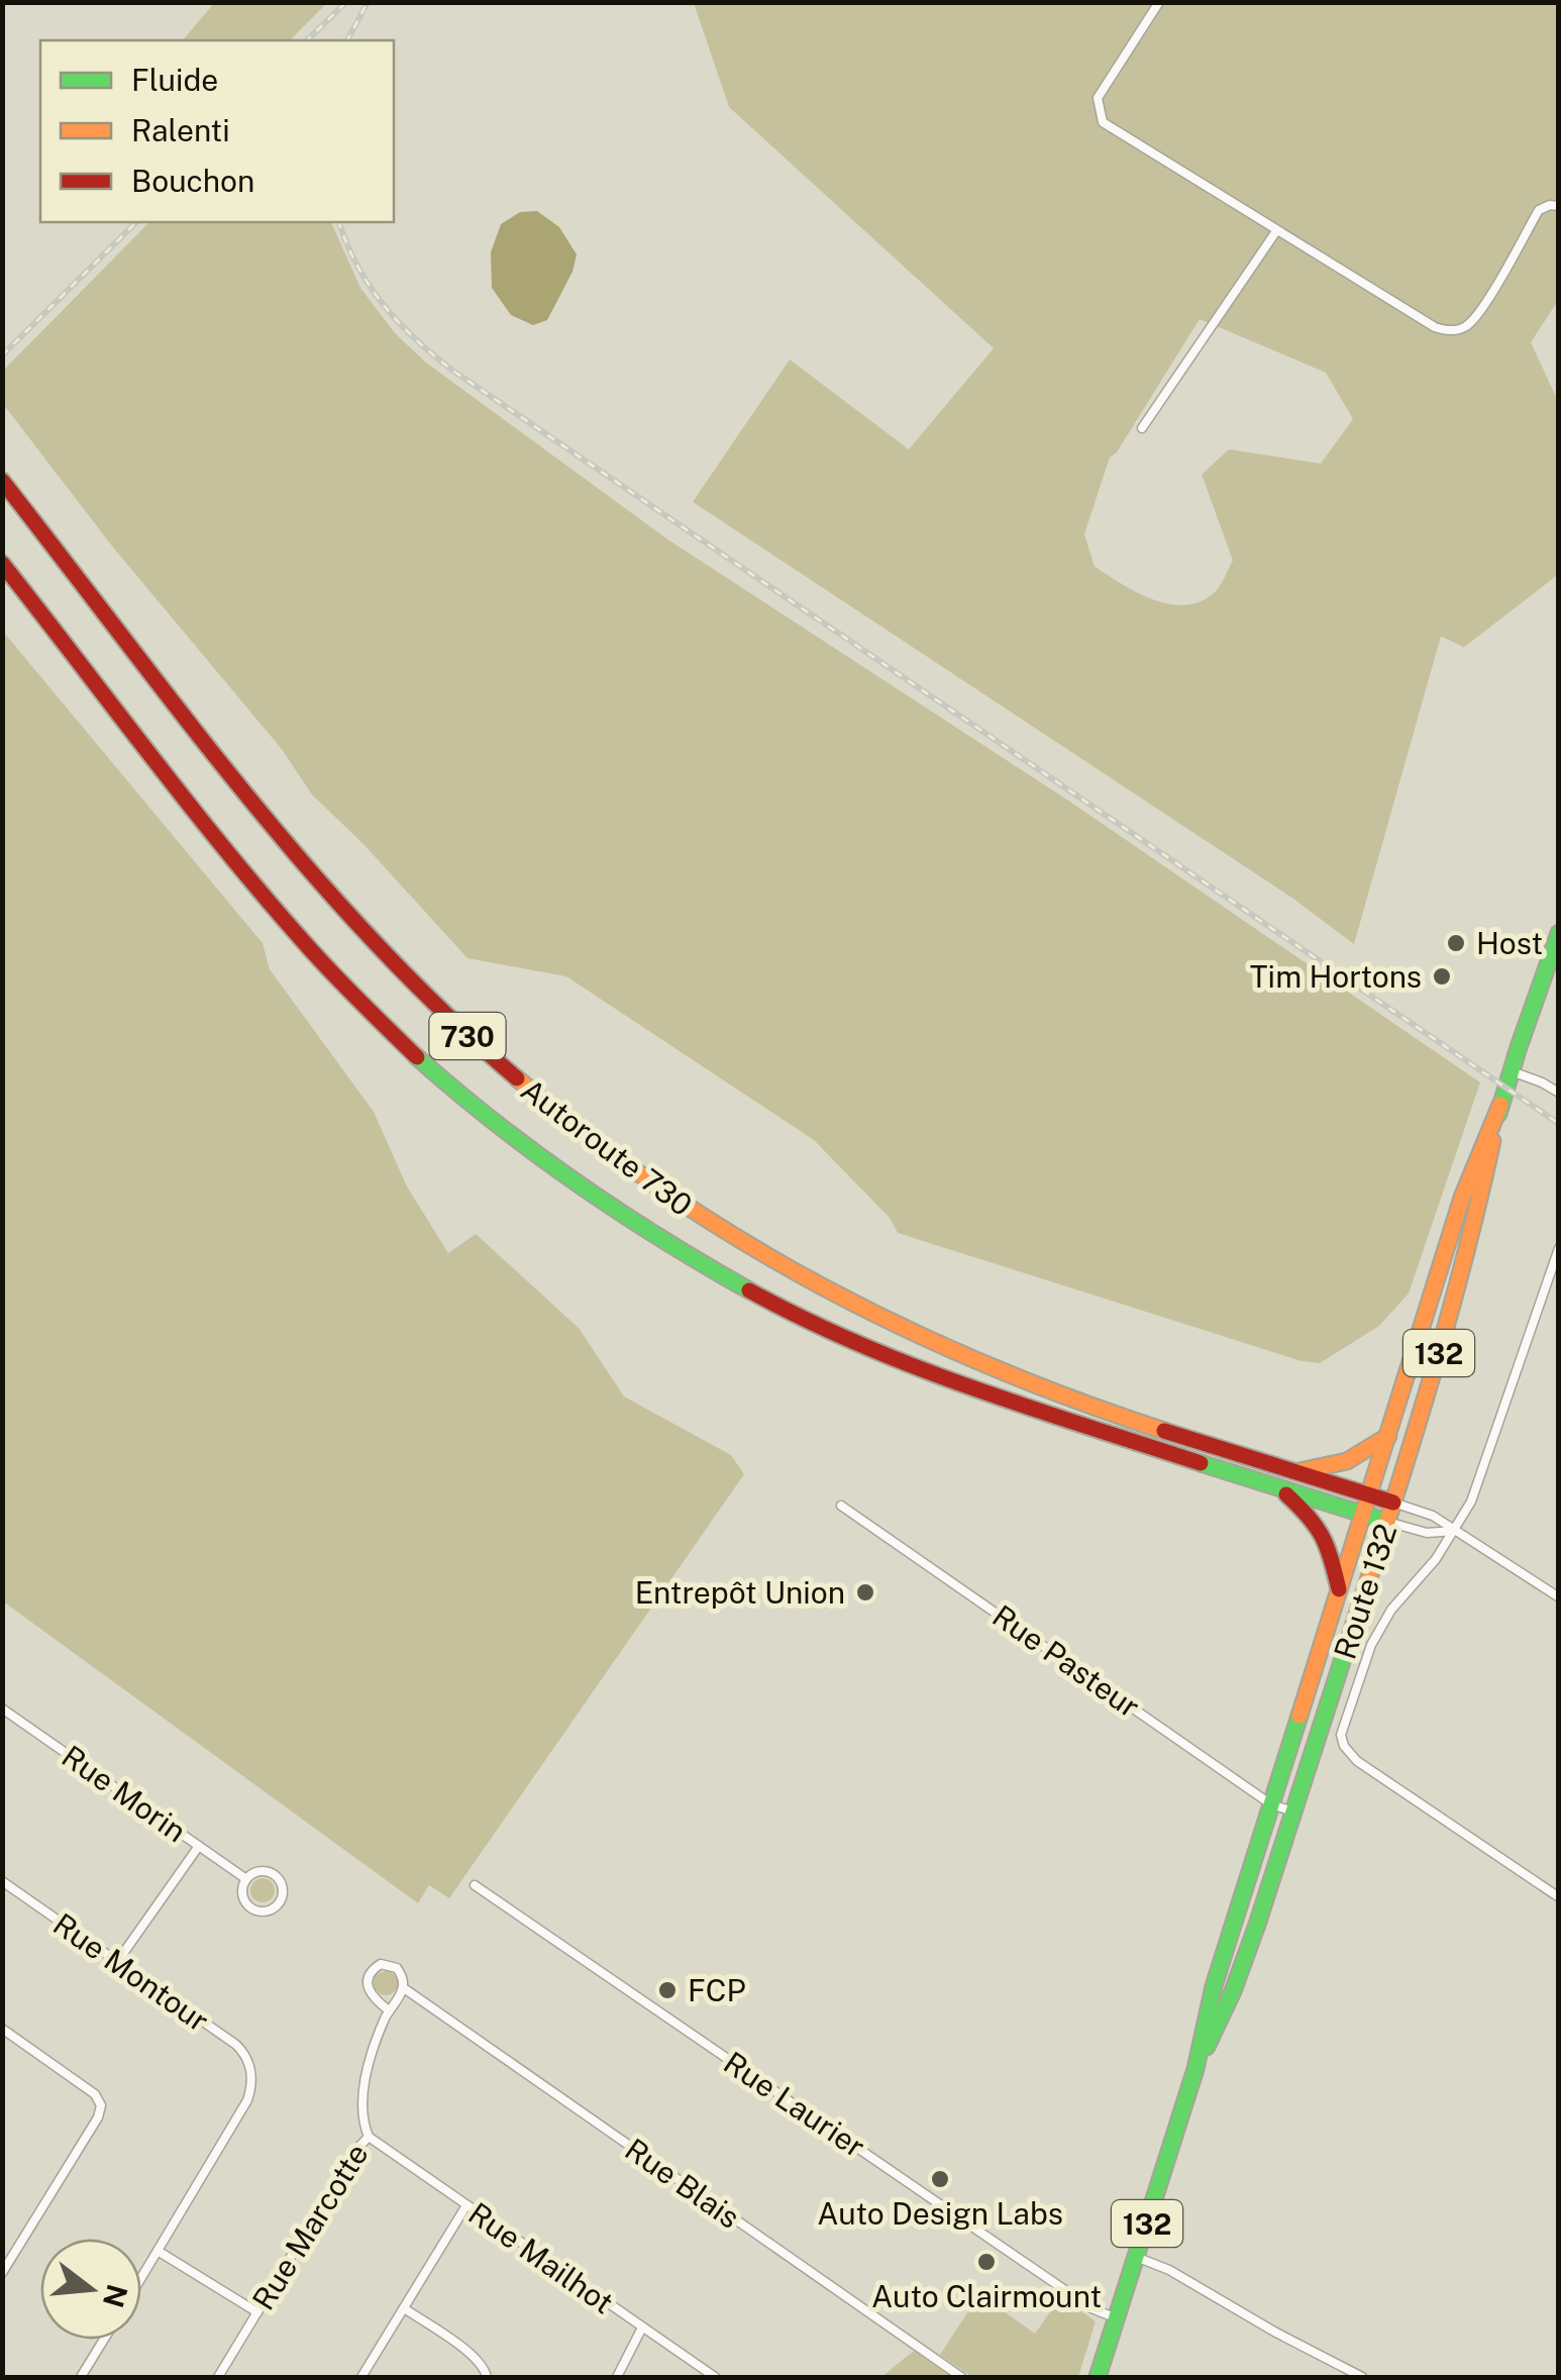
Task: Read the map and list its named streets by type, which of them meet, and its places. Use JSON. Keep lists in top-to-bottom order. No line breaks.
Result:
{"streets":{"highway":["730","Autoroute 730","132","Route 132"],"street":["Rue Pasteur","Rue Morin","Rue Montour","Rue Laurier","Rue Blais","Rue Marcotte","Rue Mailhot"]},"crossings":[["Autoroute 730","Route 132"],["Route 132","Rue Pasteur"],["Route 132","Rue Laurier"],["Rue Blais","Rue Marcotte"],["Rue Marcotte","Rue Mailhot"]],"places":["Host","Tim Hortons","Entrepôt Union","FCP","Auto Design Labs","Auto Clairmount"],"legend":["Fluide","Ralenti","Bouchon"],"north":"right"}
